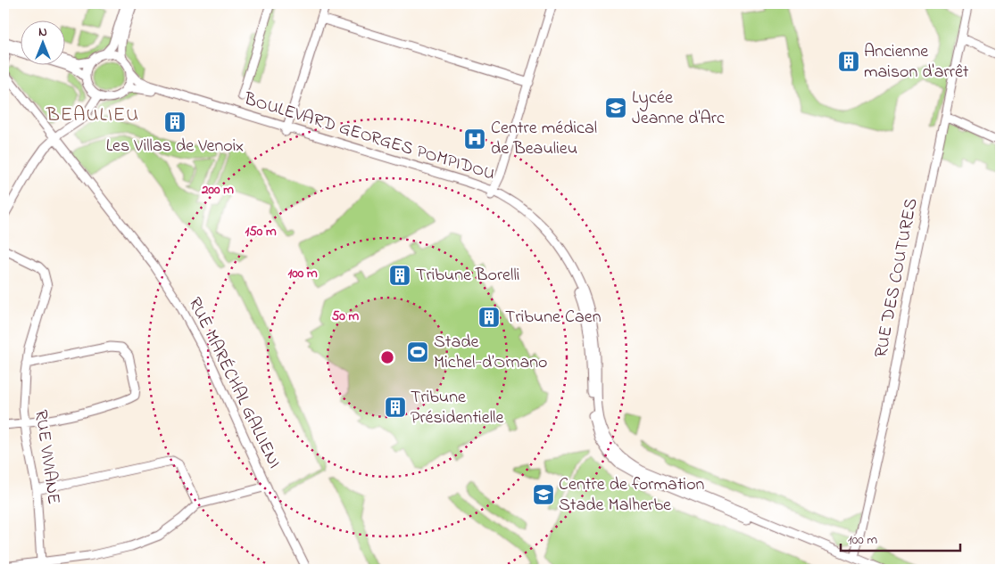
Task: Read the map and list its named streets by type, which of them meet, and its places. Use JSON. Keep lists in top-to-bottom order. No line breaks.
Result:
{"streets":{"street":["BOULEVARD GEORGES POMPIDOU","RUE DES COUTURES","RUE MARÉCHAL GALLIENI","RUE VIVIANE"]},"crossings":[["BOULEVARD GEORGES POMPIDOU","RUE DES COUTURES"]],"districts":["BEAULIEU"],"places":{"building":["Ancienne maison d'arrêt","Les Villas de Venoix","Tribune Borelli","Tribune Caen","Tribune Présidentielle"],"school or university":["Lycée Jeanne d'Arc","Centre de formation Stade Malherbe"],"hospital":["Centre médical de Beaulieu"],"sports":["Stade Michel-d’Ornano"]},"scale_bar":"100 m","north":"top","rings":["200 m","150 m","100 m","50 m"]}
